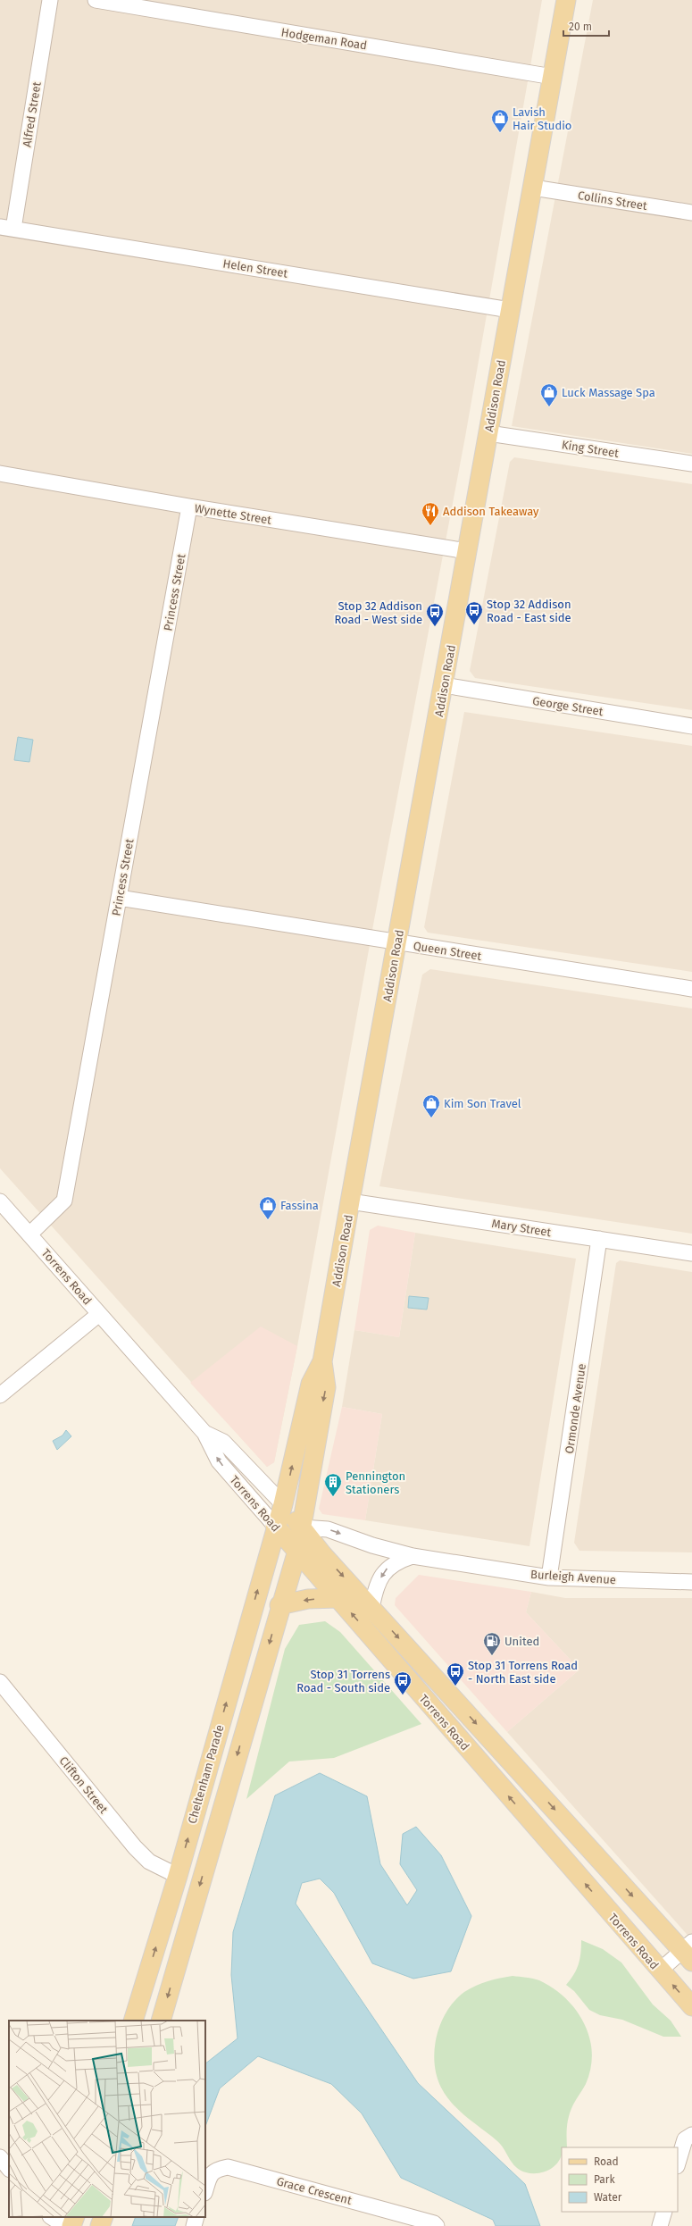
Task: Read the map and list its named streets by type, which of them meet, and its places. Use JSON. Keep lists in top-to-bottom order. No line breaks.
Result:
{"streets":{"main road":["Addison Road","Torrens Road","Cheltenham Parade"],"street":["Hodgeman Road","Alfred Street","Collins Street","Helen Street","King Street","Wynette Street","Princess Street","George Street","Queen Street","Mary Street","Ormonde Avenue","Burleigh Avenue","Clifton Street","Grace Crescent"]},"crossings":[["Hodgeman Road","Addison Road"],["Alfred Street","Helen Street"],["Collins Street","Addison Road"],["Helen Street","Addison Road"],["Addison Road","King Street"],["Addison Road","Wynette Street"],["Addison Road","George Street"],["Addison Road","Queen Street"],["Addison Road","Mary Street"],["Addison Road","Torrens Road"],["Addison Road","Burleigh Avenue"],["Addison Road","Cheltenham Parade"],["Wynette Street","Princess Street"],["Princess Street","Queen Street"],["Princess Street","Torrens Road"],["Mary Street","Ormonde Avenue"],["Torrens Road","Burleigh Avenue"],["Torrens Road","Cheltenham Parade"],["Ormonde Avenue","Burleigh Avenue"],["Cheltenham Parade","Clifton Street"]],"places":{"shop":["Lavish Hair Studio","Luck Massage Spa","Kim Son Travel","Fassina"],"restaurant":["Addison Takeaway"],"bus stop":["Stop 32 Addison Road - East side","Stop 32 Addison Road - West side","Stop 31 Torrens Road - North East side","Stop 31 Torrens Road - South side"],"building":["Pennington Stationers"],"fuel station":["United"]},"legend":["Road","Park","Water"],"scale_bar":"20 m"}
